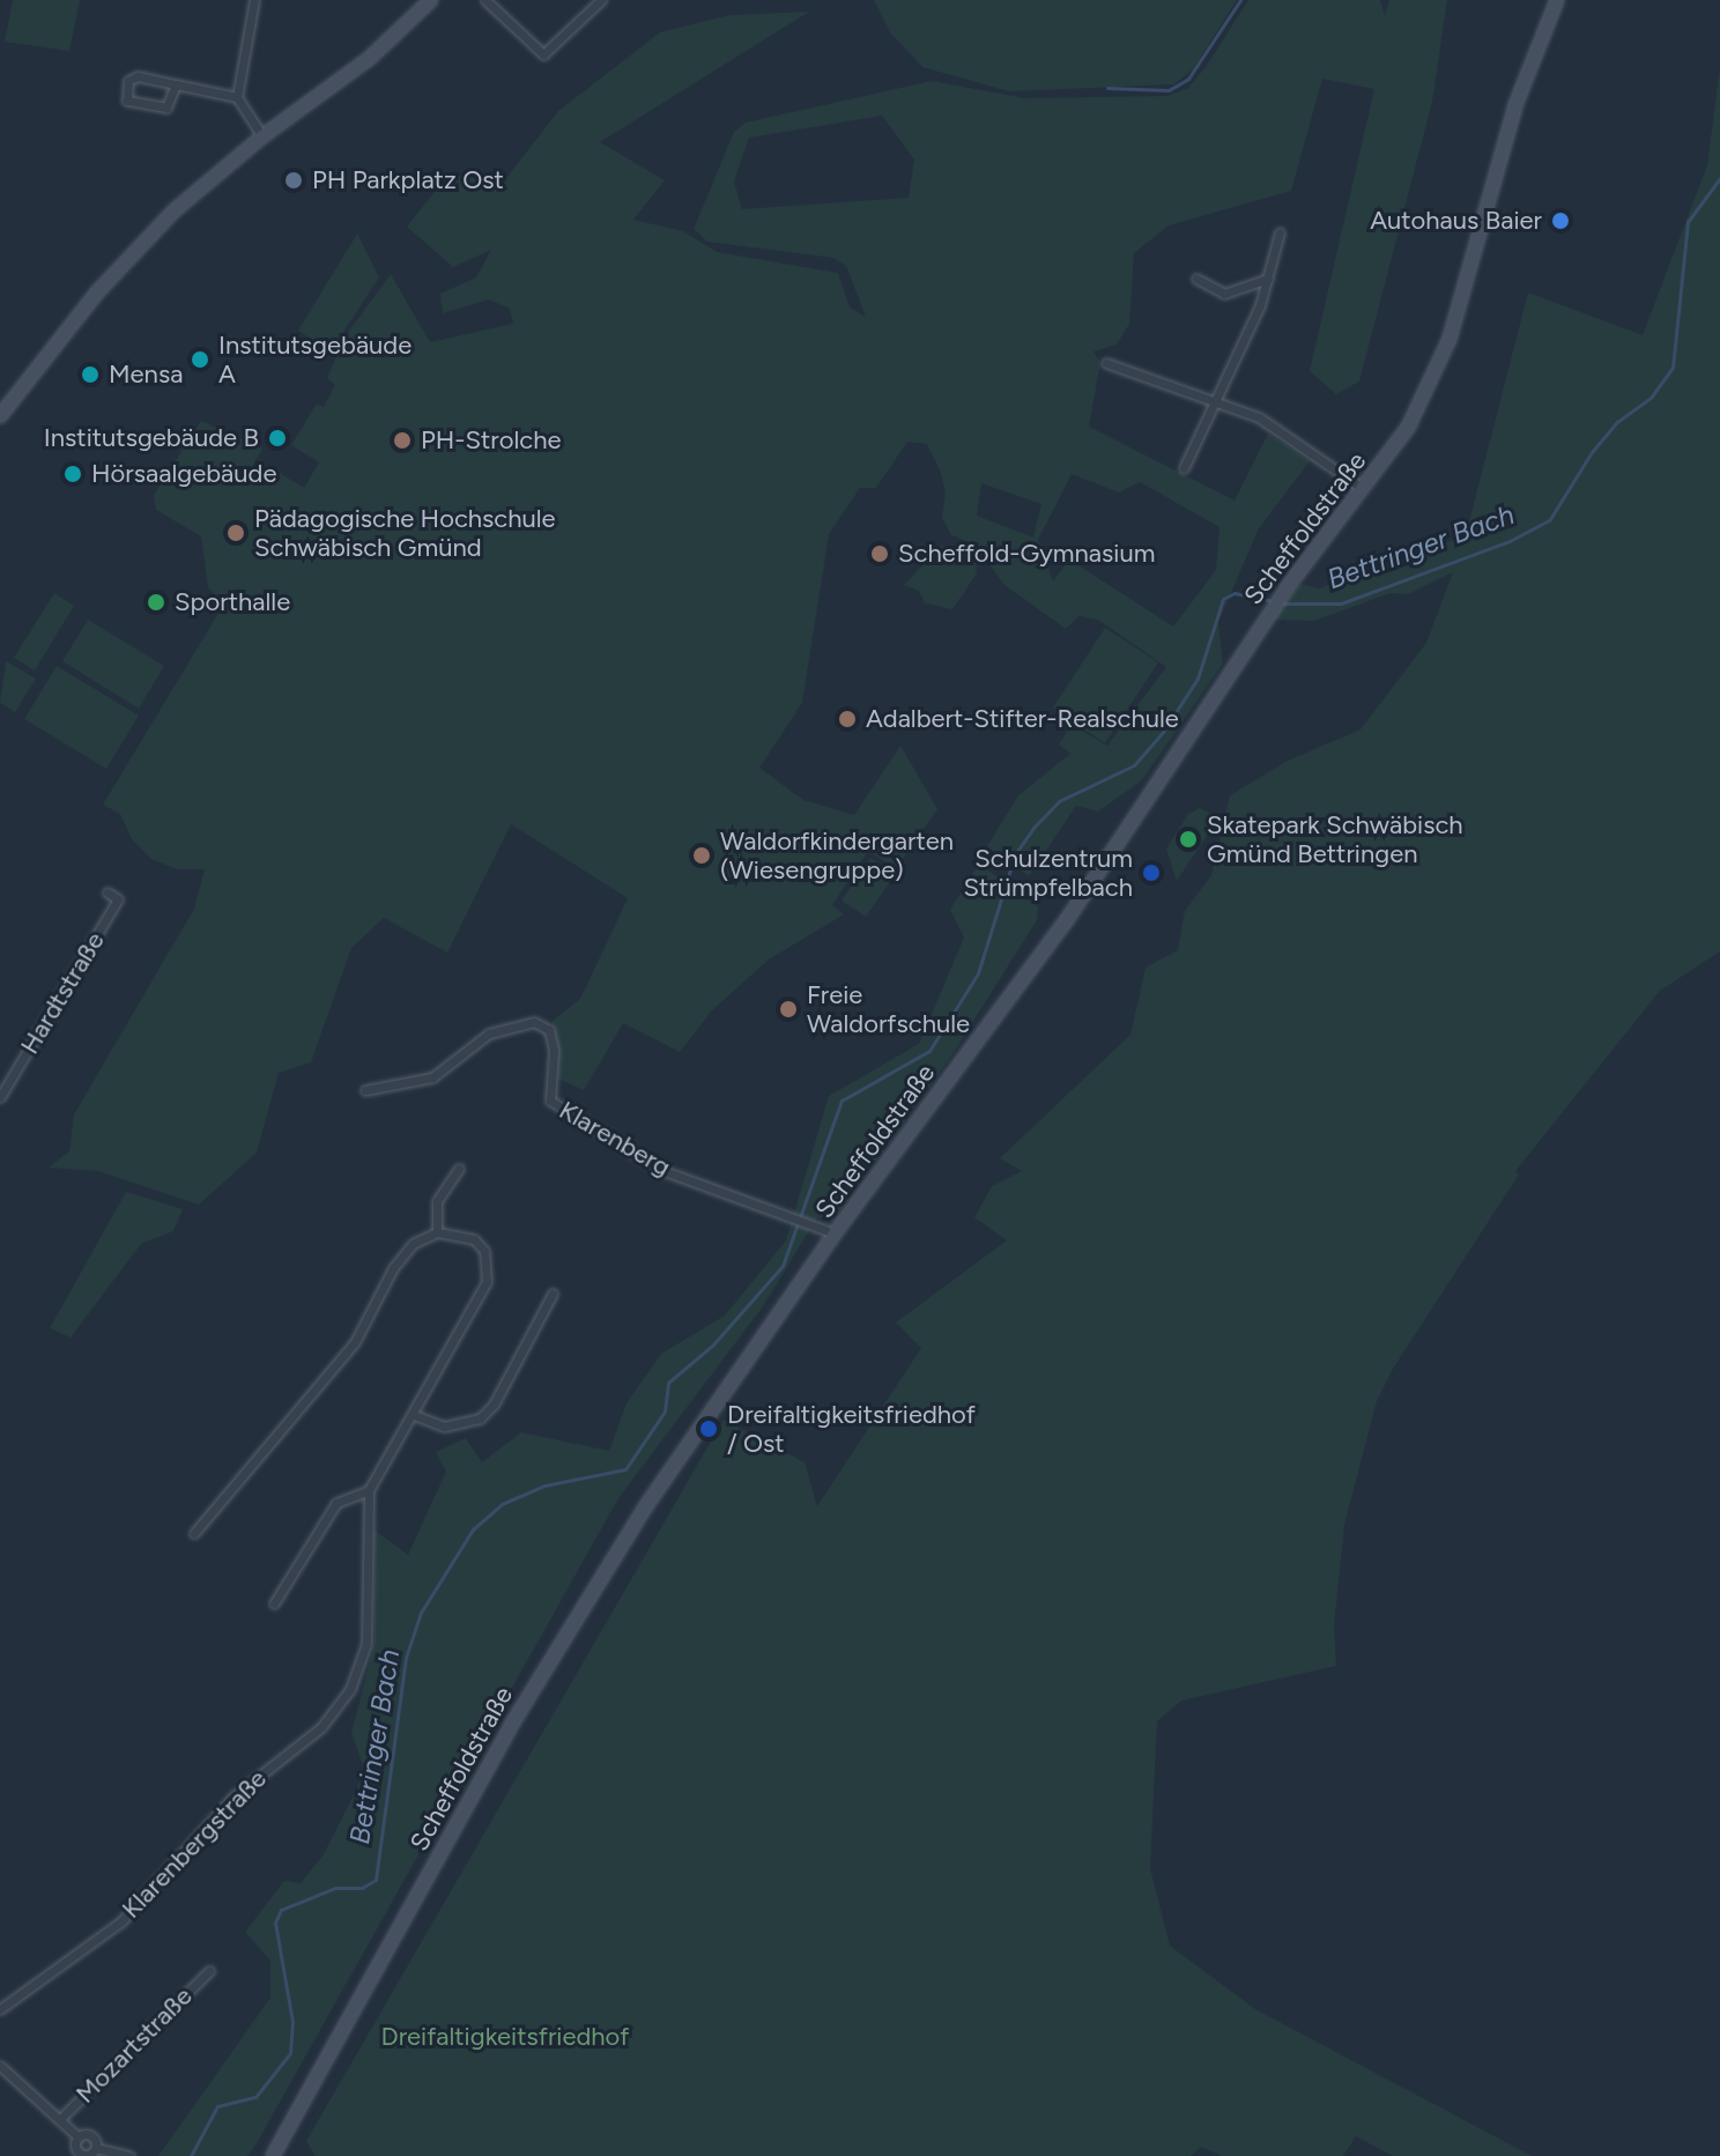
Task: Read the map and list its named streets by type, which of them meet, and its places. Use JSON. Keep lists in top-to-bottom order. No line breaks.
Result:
{"streets":{"main road":["Scheffoldstraße"],"street":["Hardtstraße","Klarenberg","Klarenbergstraße","Mozartstraße"]},"crossings":[["Scheffoldstraße","Klarenberg"]],"water":["Bettringer Bach"],"parks":["Dreifaltigkeitsfriedhof"],"places":["PH Parkplatz Ost","Autohaus Baier","Institutsgebäude A","Mensa","Institutsgebäude B","PH-Strolche","Hörsaalgebäude","Pädagogische Hochschule Schwäbisch Gmünd","Scheffold-Gymnasium","Sporthalle","Adalbert-Stifter-Realschule","Skatepark Schwäbisch Gmünd Bettringen","Waldorfkindergarten (Wiesengruppe)","Schulzentrum Strümpfelbach","Freie Waldorfschule","Dreifaltigkeitsfriedhof / Ost"]}
